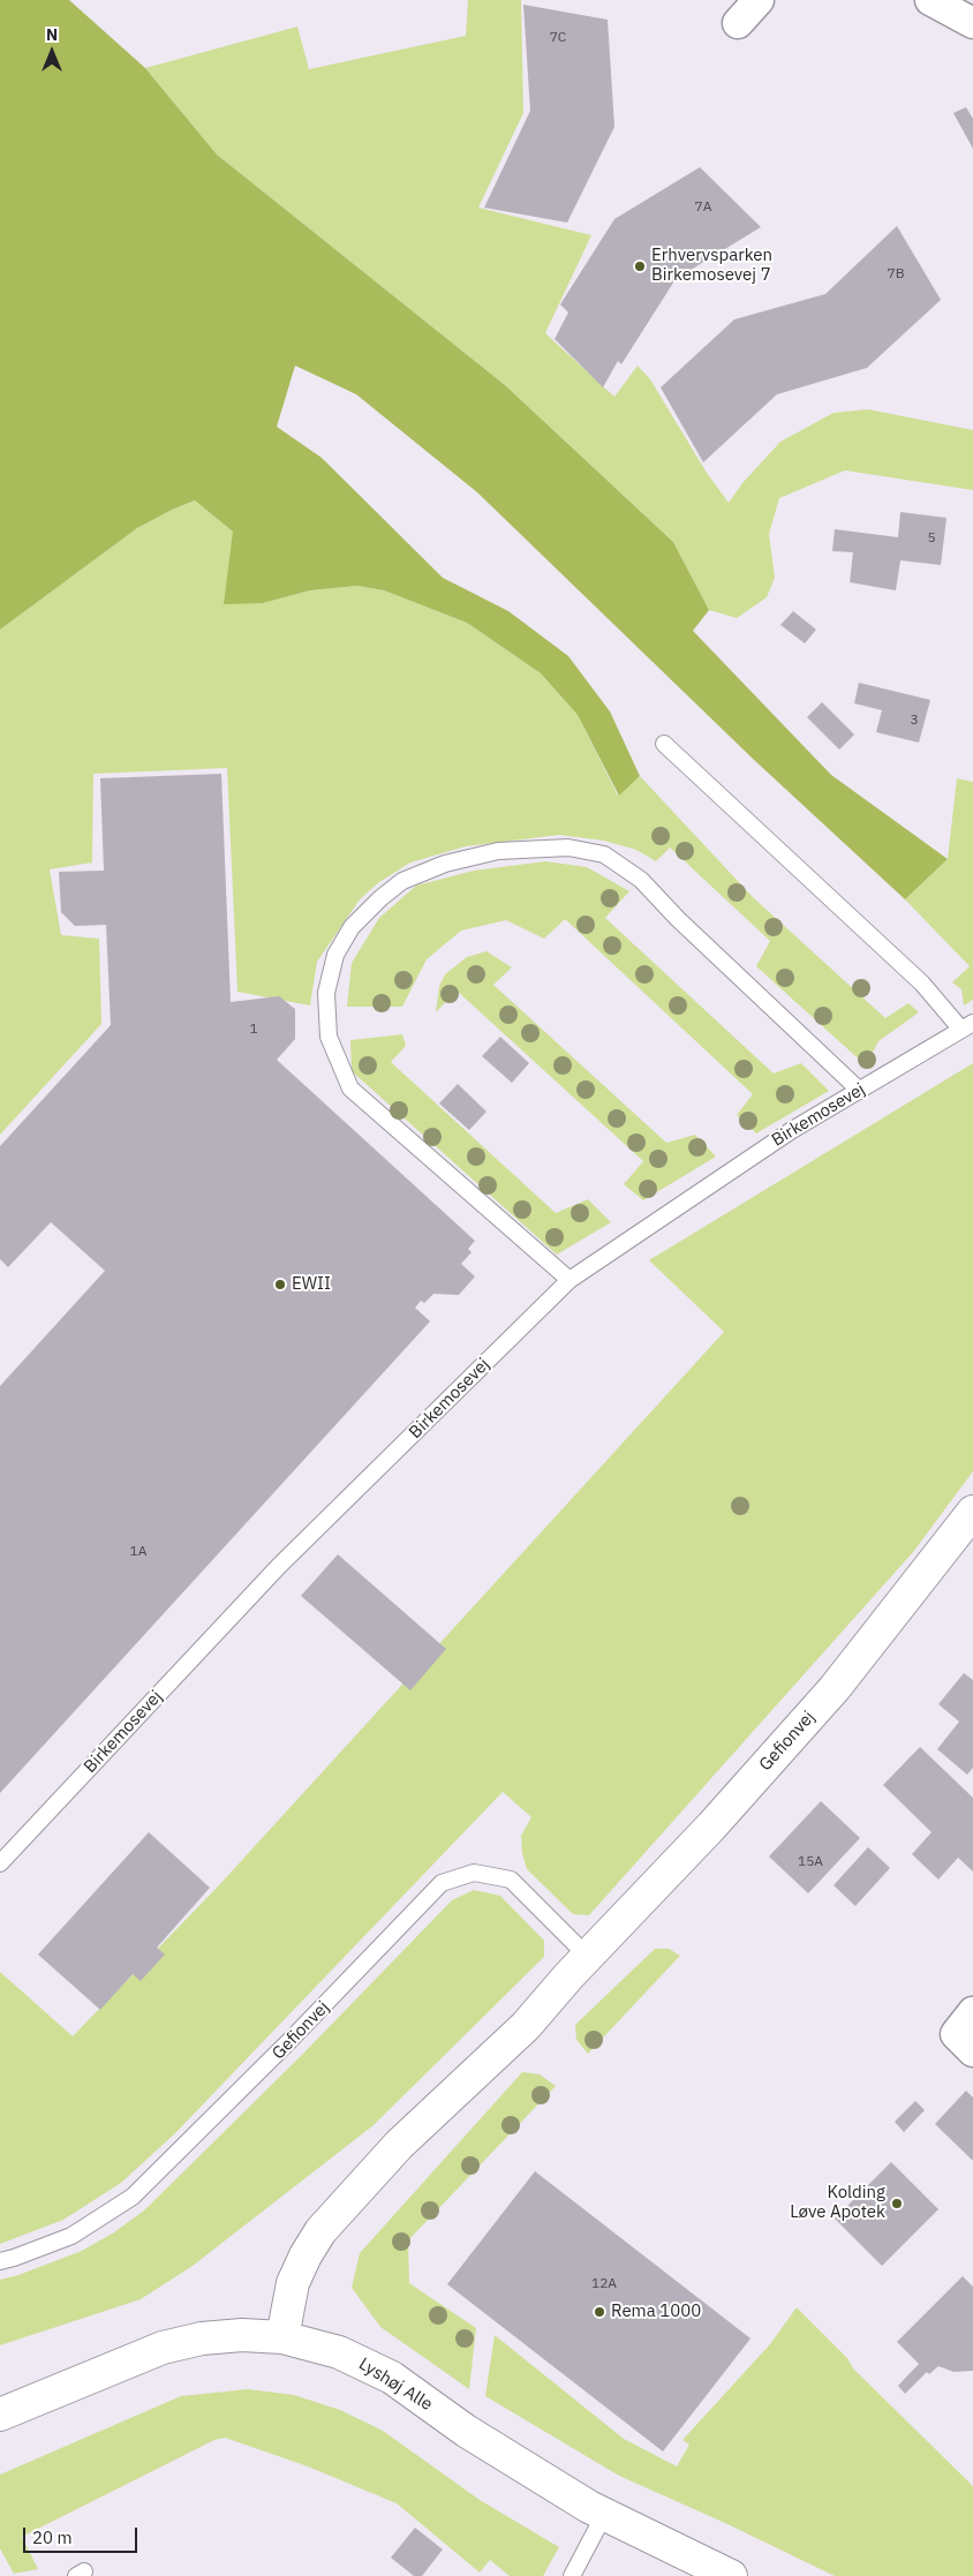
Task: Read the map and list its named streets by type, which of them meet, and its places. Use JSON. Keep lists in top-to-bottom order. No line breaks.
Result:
{"streets":{"street":["Gefionvej","Lyshøj Alle"],"lane":["Birkemosevej"]},"crossings":[["Gefionvej","Lyshøj Alle"]],"places":["Erhvervsparken Birkemosevej 7","EWII","Kolding Løve Apotek","Rema 1000"],"house_numbers":["7C","7A","7B","5","3","1","1A","15A","12A"],"scale_bar":"20 m","north":"top"}
